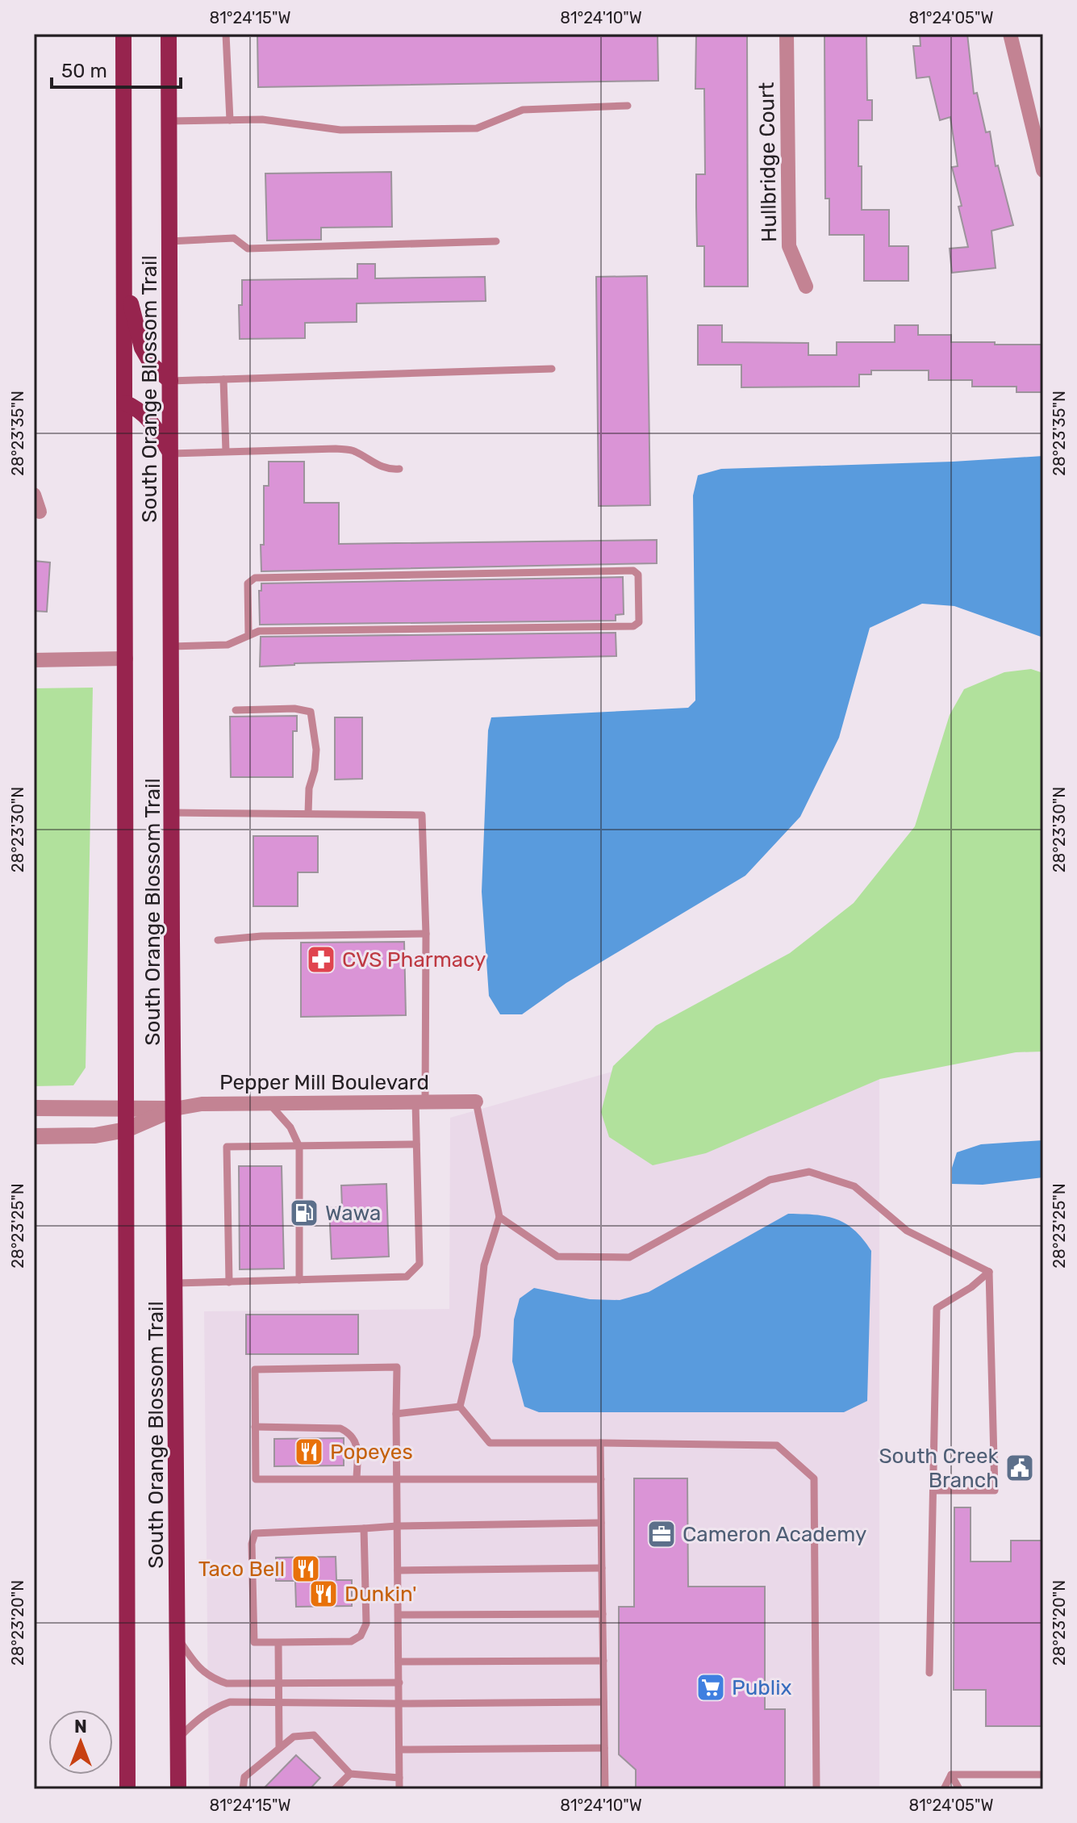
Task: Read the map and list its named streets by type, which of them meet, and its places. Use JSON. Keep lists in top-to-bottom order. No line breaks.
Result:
{"streets":{"main road":["South Orange Blossom Trail"],"street":["Hullbridge Court","Pepper Mill Boulevard"]},"crossings":[["South Orange Blossom Trail","Pepper Mill Boulevard"]],"places":{"pharmacy":["CVS Pharmacy"],"fuel station":["Wawa"],"restaurant":["Popeyes","Taco Bell","Dunkin'"],"public building":["South Creek Branch"],"office":["Cameron Academy"],"supermarket":["Publix"]},"scale_bar":"50 m","north":"top","coordinates":["81°24'15\"W","81°24'10\"W","81°24'05\"W","28°23'35\"N","28°23'30\"N","28°23'25\"N","28°23'20\"N"]}
